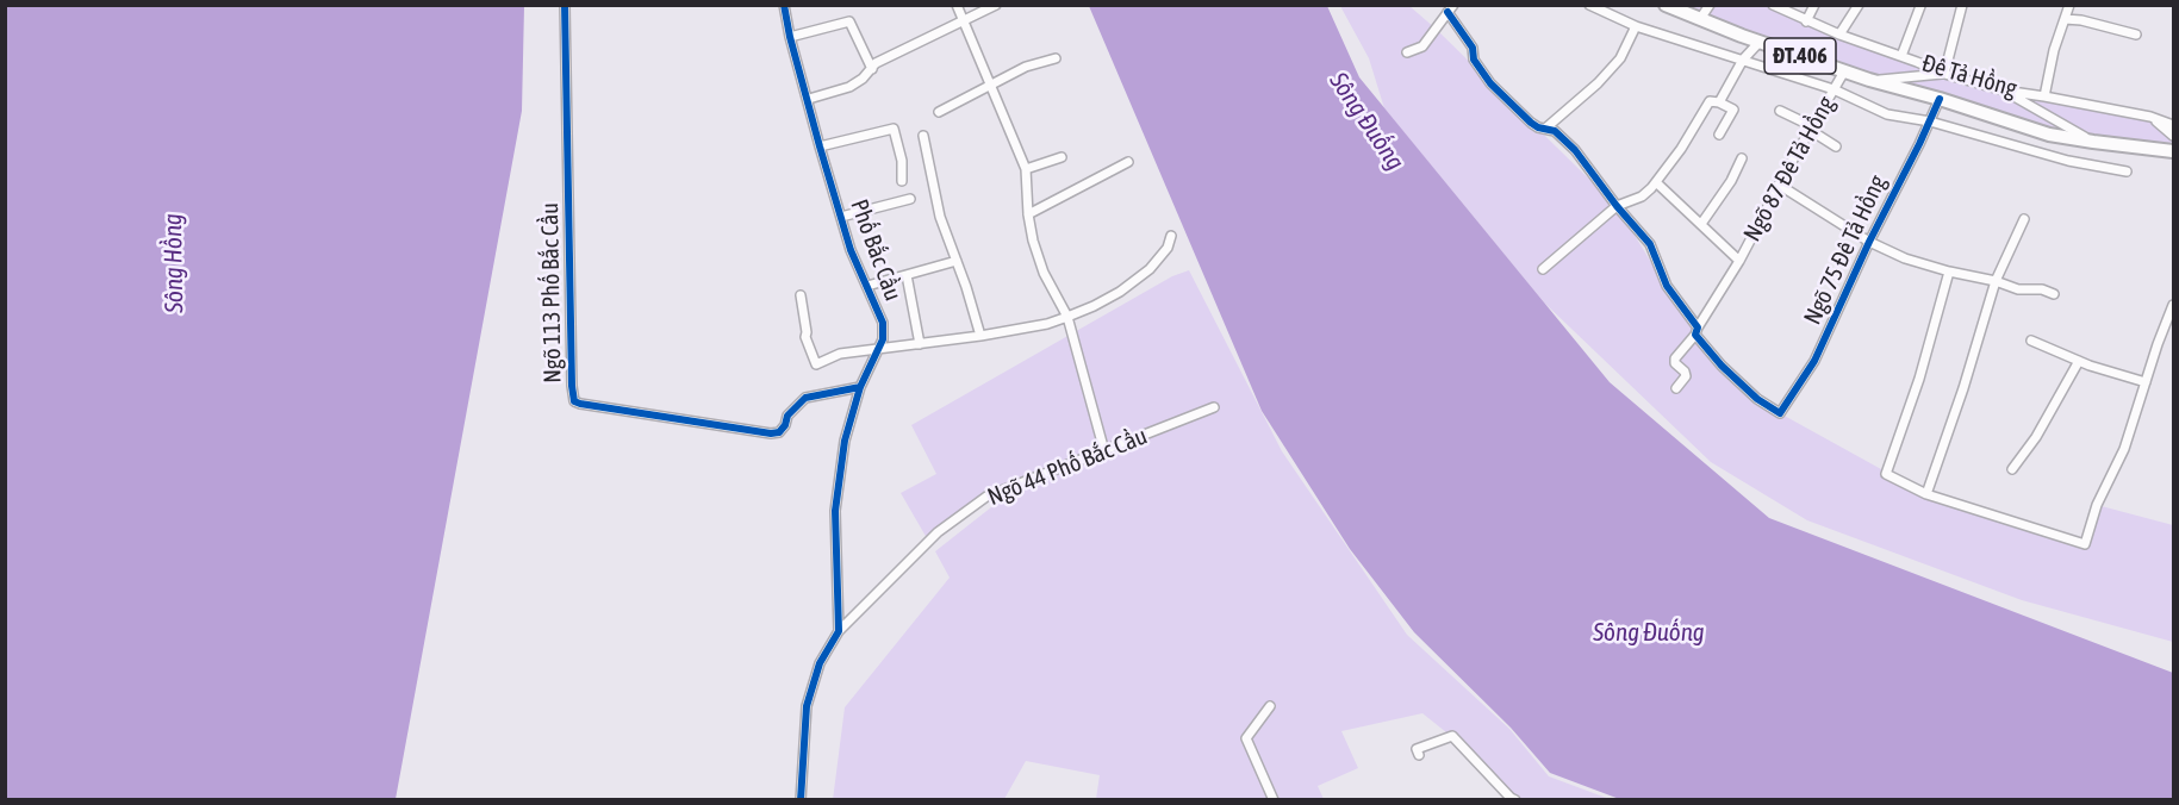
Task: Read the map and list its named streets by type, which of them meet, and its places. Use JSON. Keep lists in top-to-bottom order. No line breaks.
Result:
{"streets":{"main road":["ĐT.406"],"street":["Đê Tả Hồng","Ngõ 87 Đê Tả Hồng","Phố Bắc Cầu","Ngõ 75 Đê Tả Hồng","Ngõ 113 Phố Bắc Cầu","Ngõ 44 Phố Bắc Cầu"]},"crossings":[["ĐT.406","Ngõ 87 Đê Tả Hồng"],["ĐT.406","Ngõ 75 Đê Tả Hồng"],["Ngõ 87 Đê Tả Hồng","Ngõ 75 Đê Tả Hồng"],["Phố Bắc Cầu","Ngõ 113 Phố Bắc Cầu"],["Phố Bắc Cầu","Ngõ 44 Phố Bắc Cầu"]],"water":["Sông Đuống","Sông Hồng"]}
